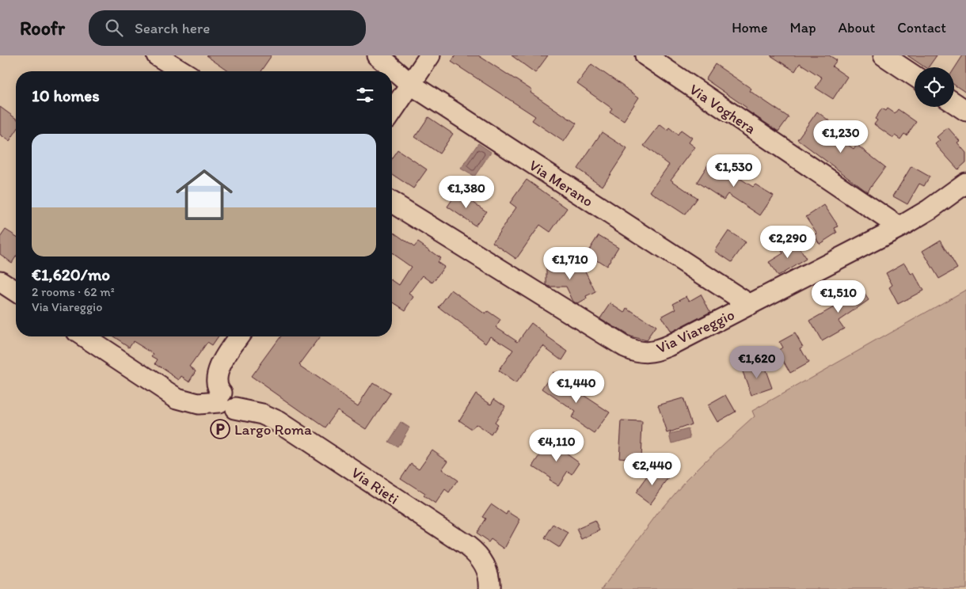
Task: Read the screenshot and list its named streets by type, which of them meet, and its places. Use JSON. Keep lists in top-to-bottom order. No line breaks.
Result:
{"streets":{"street":["Via Voghera","Via Merano","Via Viareggio","Via Rieti"]},"crossings":[["Via Voghera","Via Viareggio"],["Via Merano","Via Viareggio"]],"places":{"parking":["Largo Roma"]},"page":{"header":"Roofr","search":"Search here","nav":["Home","Map","About","Contact"],"heading":"10 homes","list":[{"name":"€1,620/mo","note":"2 rooms · 62 m² · Via Viareggio"}],"price":["€1,230","€1,530","€1,380","€2,290","€1,710","€1,510","€1,620","€1,440","€4,110","€2,440"]}}
